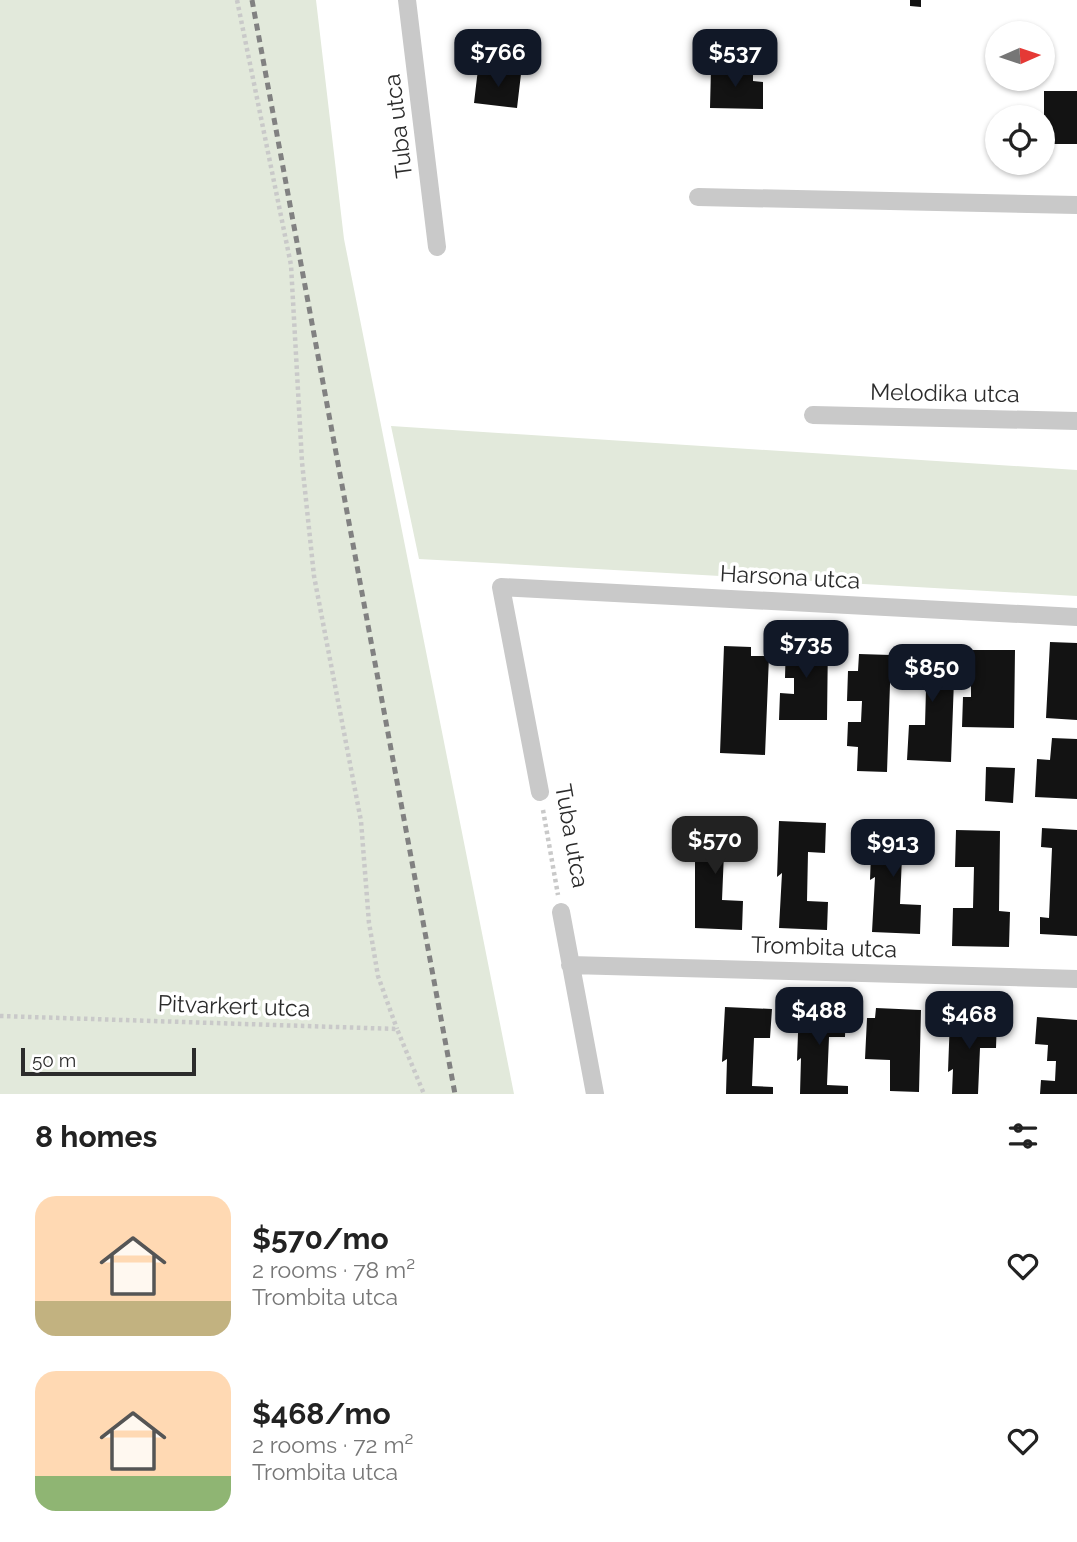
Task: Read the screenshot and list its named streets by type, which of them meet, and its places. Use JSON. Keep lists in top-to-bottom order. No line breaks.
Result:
{"streets":{"street":["Tuba utca","Melodika utca","Harsona utca","Trombita utca"],"path":["Pitvarkert utca"]},"crossings":[["Tuba utca","Harsona utca"],["Tuba utca","Trombita utca"]],"scale_bar":"50 m","north":"right","page":{"price":["$766","$537","$735","$850","$570","$913","$488","$468"],"scale":"50 m","heading":"8 homes","list":[{"name":"$570/mo","note":"2 rooms · 78 m² · Trombita utca"},{"name":"$468/mo","note":"2 rooms · 72 m² · Trombita utca"}]}}
